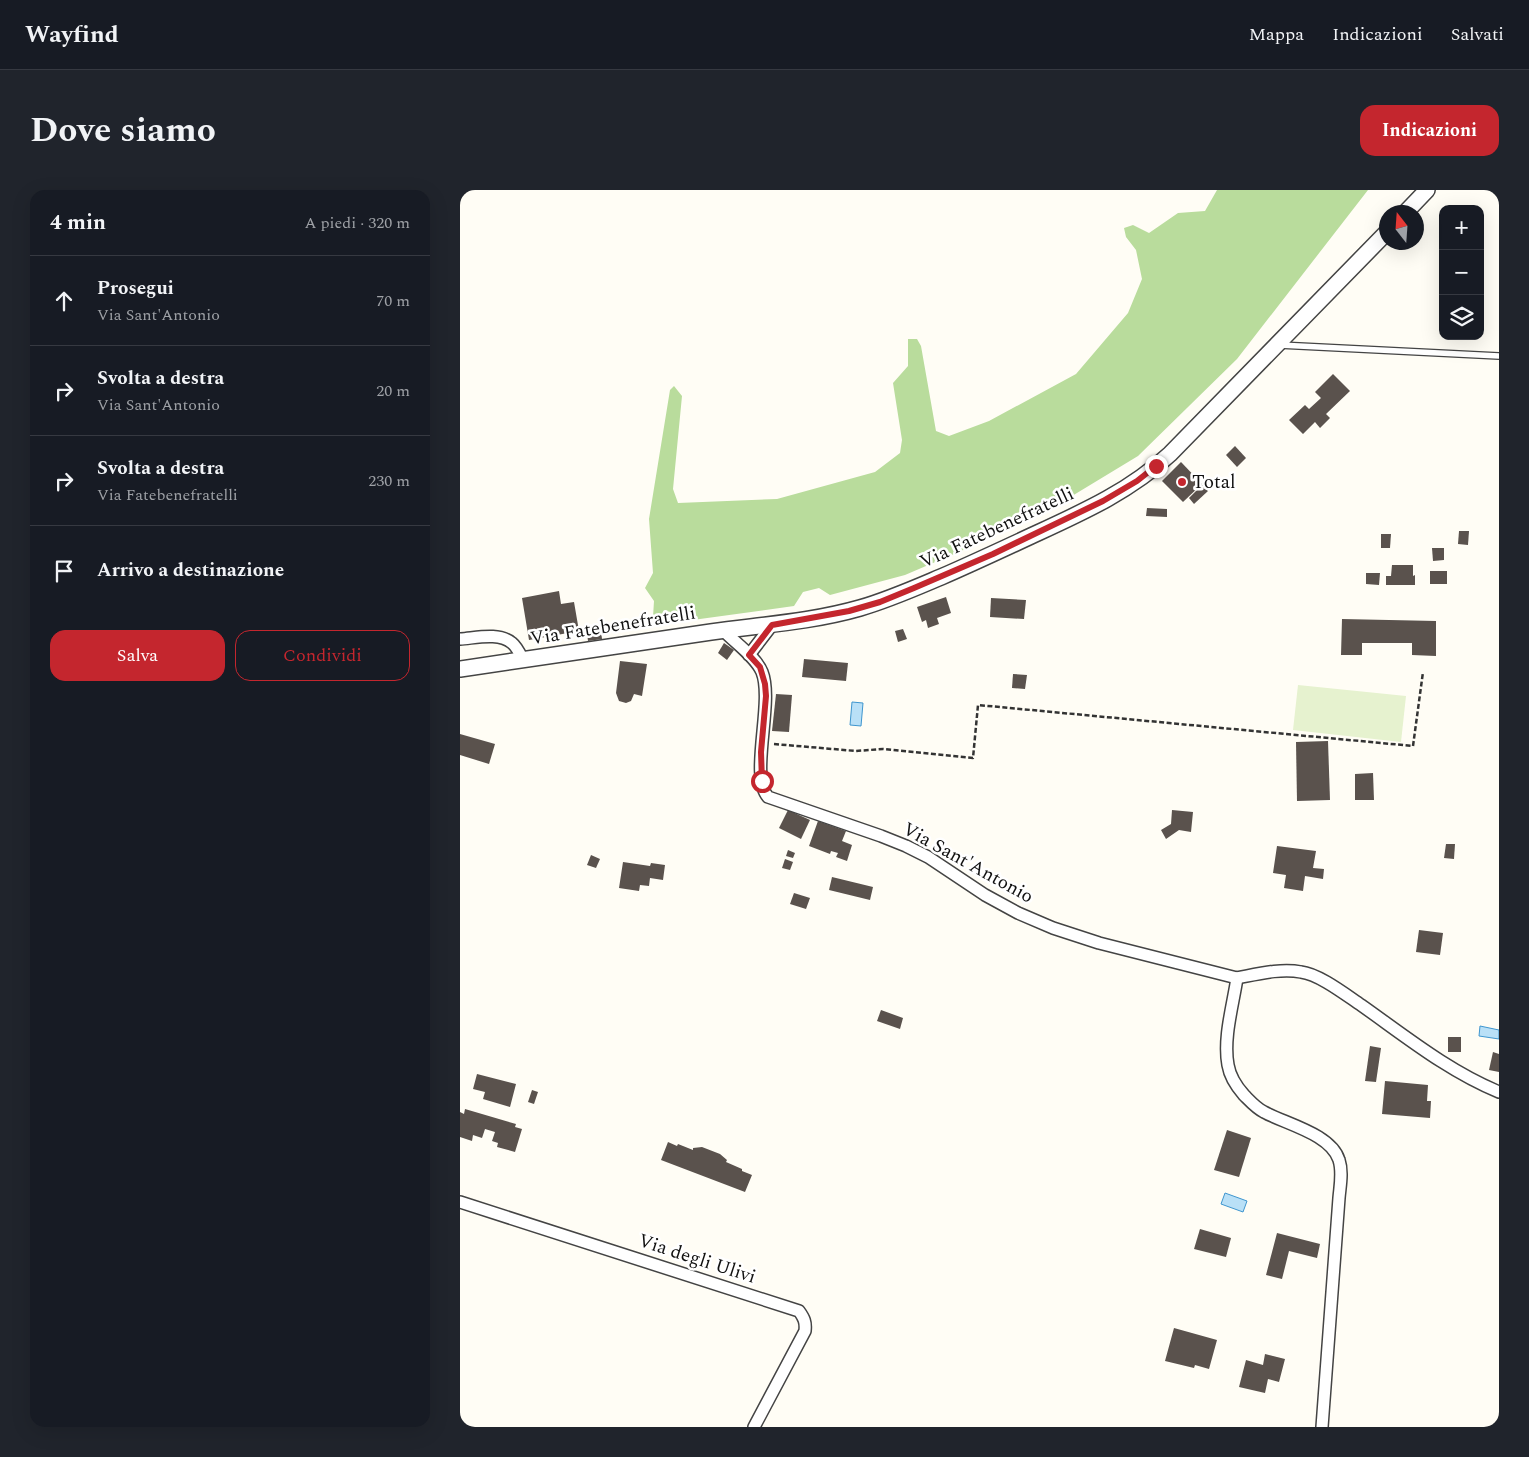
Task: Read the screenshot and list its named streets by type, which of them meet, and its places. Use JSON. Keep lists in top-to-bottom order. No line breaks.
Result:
{"streets":{"street":["Via Fatebenefratelli","Via Sant'Antonio","Via degli Ulivi"]},"crossings":[["Via Fatebenefratelli","Via Sant'Antonio"]],"places":["Total"],"north":"top","page":{"header":"Wayfind","nav":["Mappa","Indicazioni","Salvati"],"title":"Dove siamo","buttons":["Indicazioni",["Salva","Condividi"]],"heading":["4 min","A piedi · 320 m"],"map_buttons":["+","−"],"list":[["Prosegui","Via Sant'Antonio","70 m"],["Svolta a destra","Via Sant'Antonio","20 m"],["Svolta a destra","Via Fatebenefratelli","230 m"],"Arrivo a destinazione"]}}
